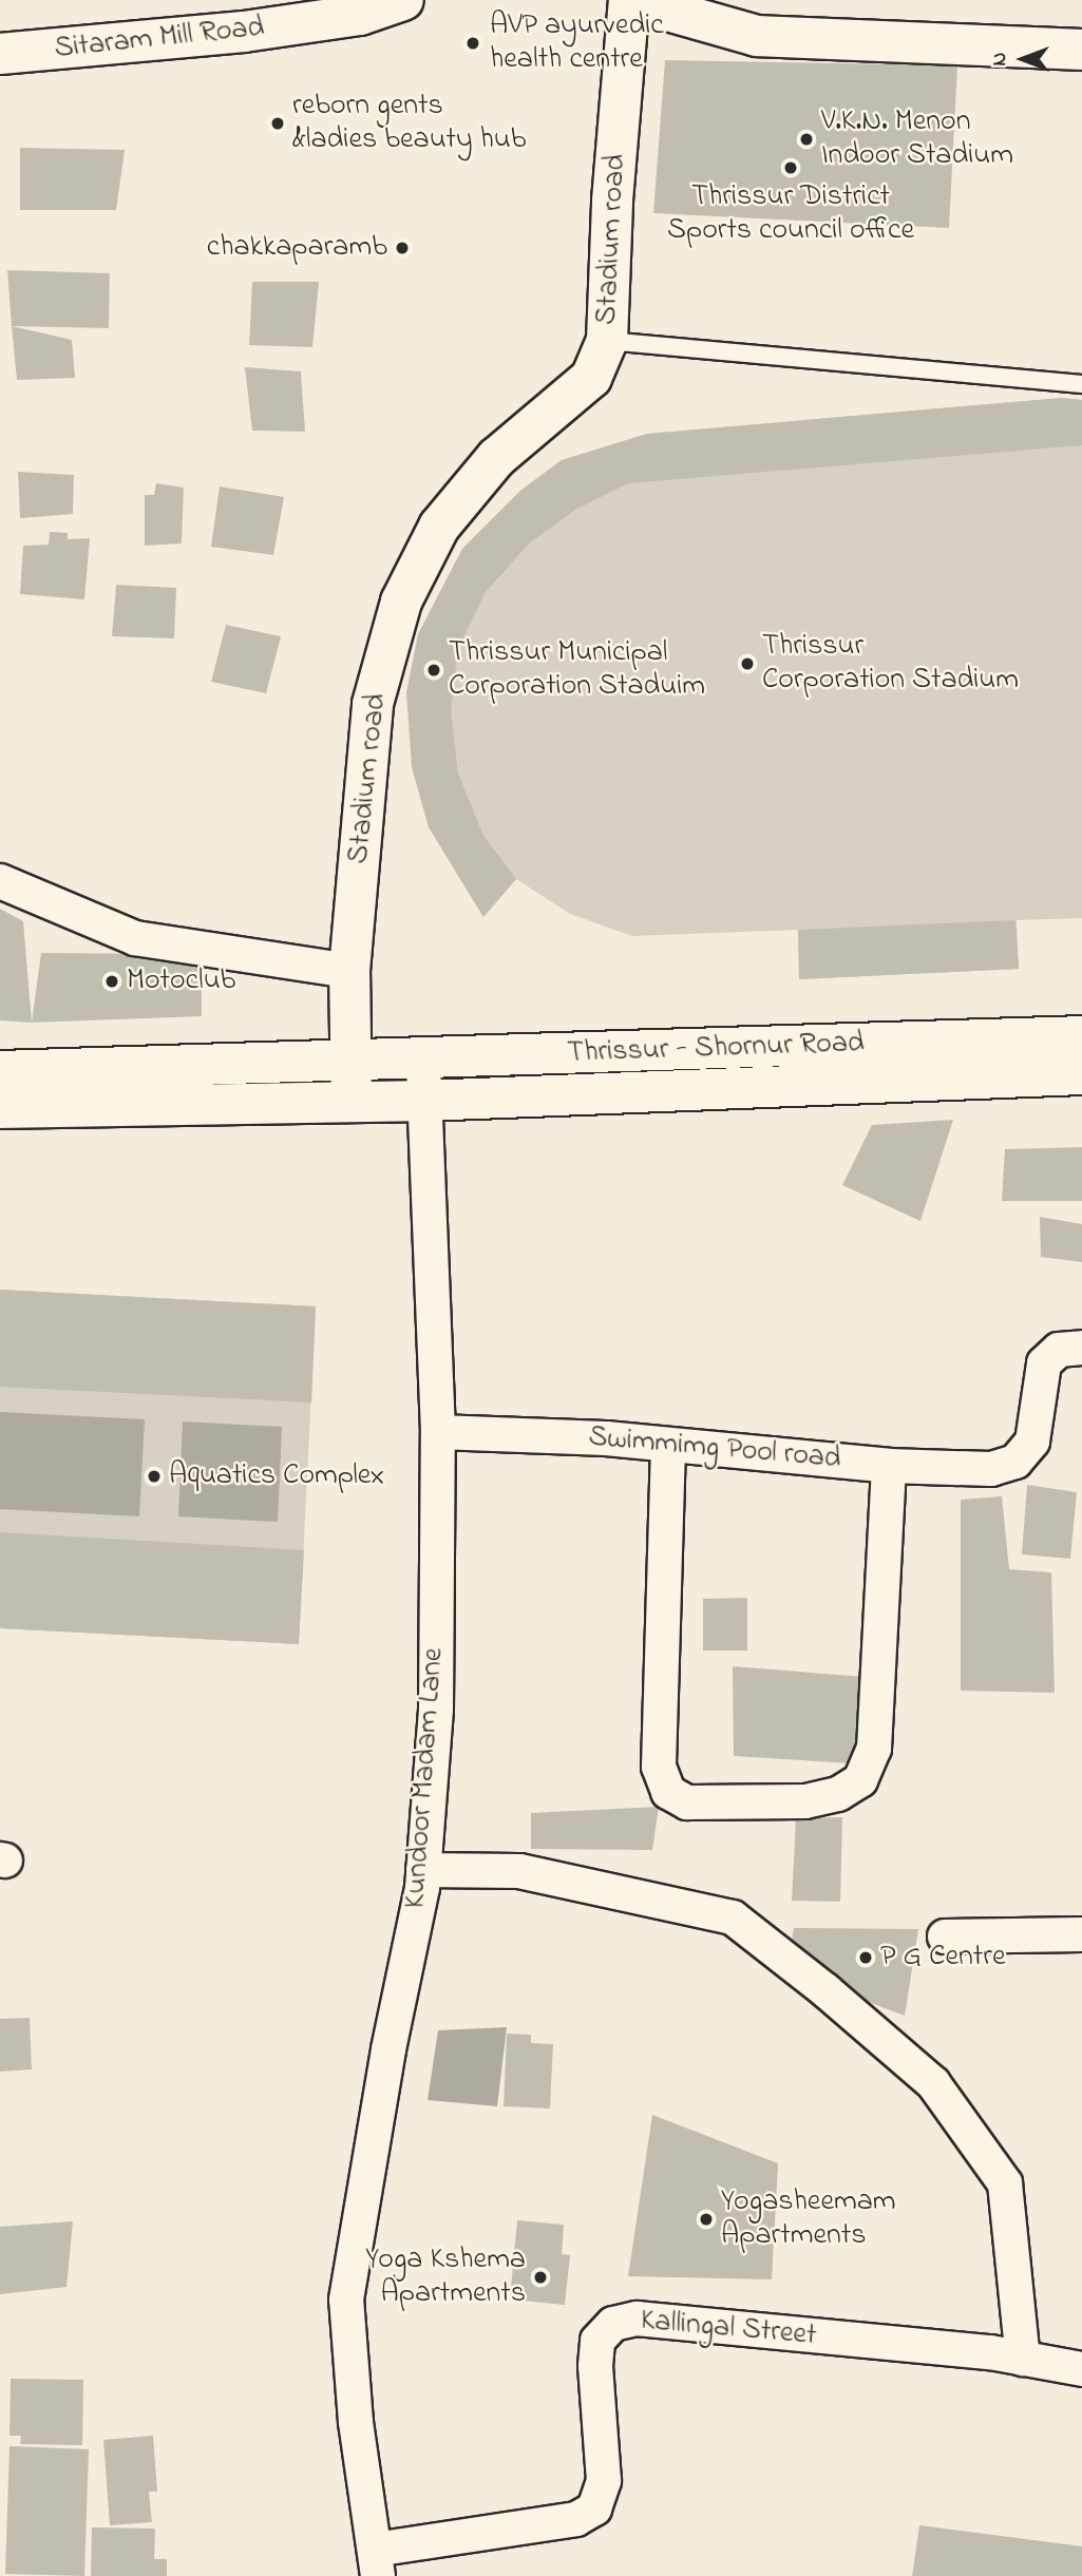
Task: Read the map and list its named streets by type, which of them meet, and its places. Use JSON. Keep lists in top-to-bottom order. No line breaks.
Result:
{"streets":{"main road":["Sitaram Mill Road","Stadium road","Thrissur - Shornur Road"],"street":["Swimmimg Pool road","Kundoor Madam Lane","Kallingal Street"]},"crossings":[["Stadium road","Thrissur - Shornur Road"],["Thrissur - Shornur Road","Kundoor Madam Lane"],["Swimmimg Pool road","Kundoor Madam Lane"],["Kundoor Madam Lane","Kallingal Street"]],"places":["AVP ayurvedic health centre","reborn gents &ladies beauty hub","V.K.N. Menon Indoor Stadium","Thrissur District Sports council office","chakkaparamb","Thrissur Corporation Stadium","Thrissur Municipal Corporation Staduim","Motoclub","Aquatics Complex","P G Centre","Yogasheemam Apartments","Yoga Kshema Apartments"],"north":"left"}
